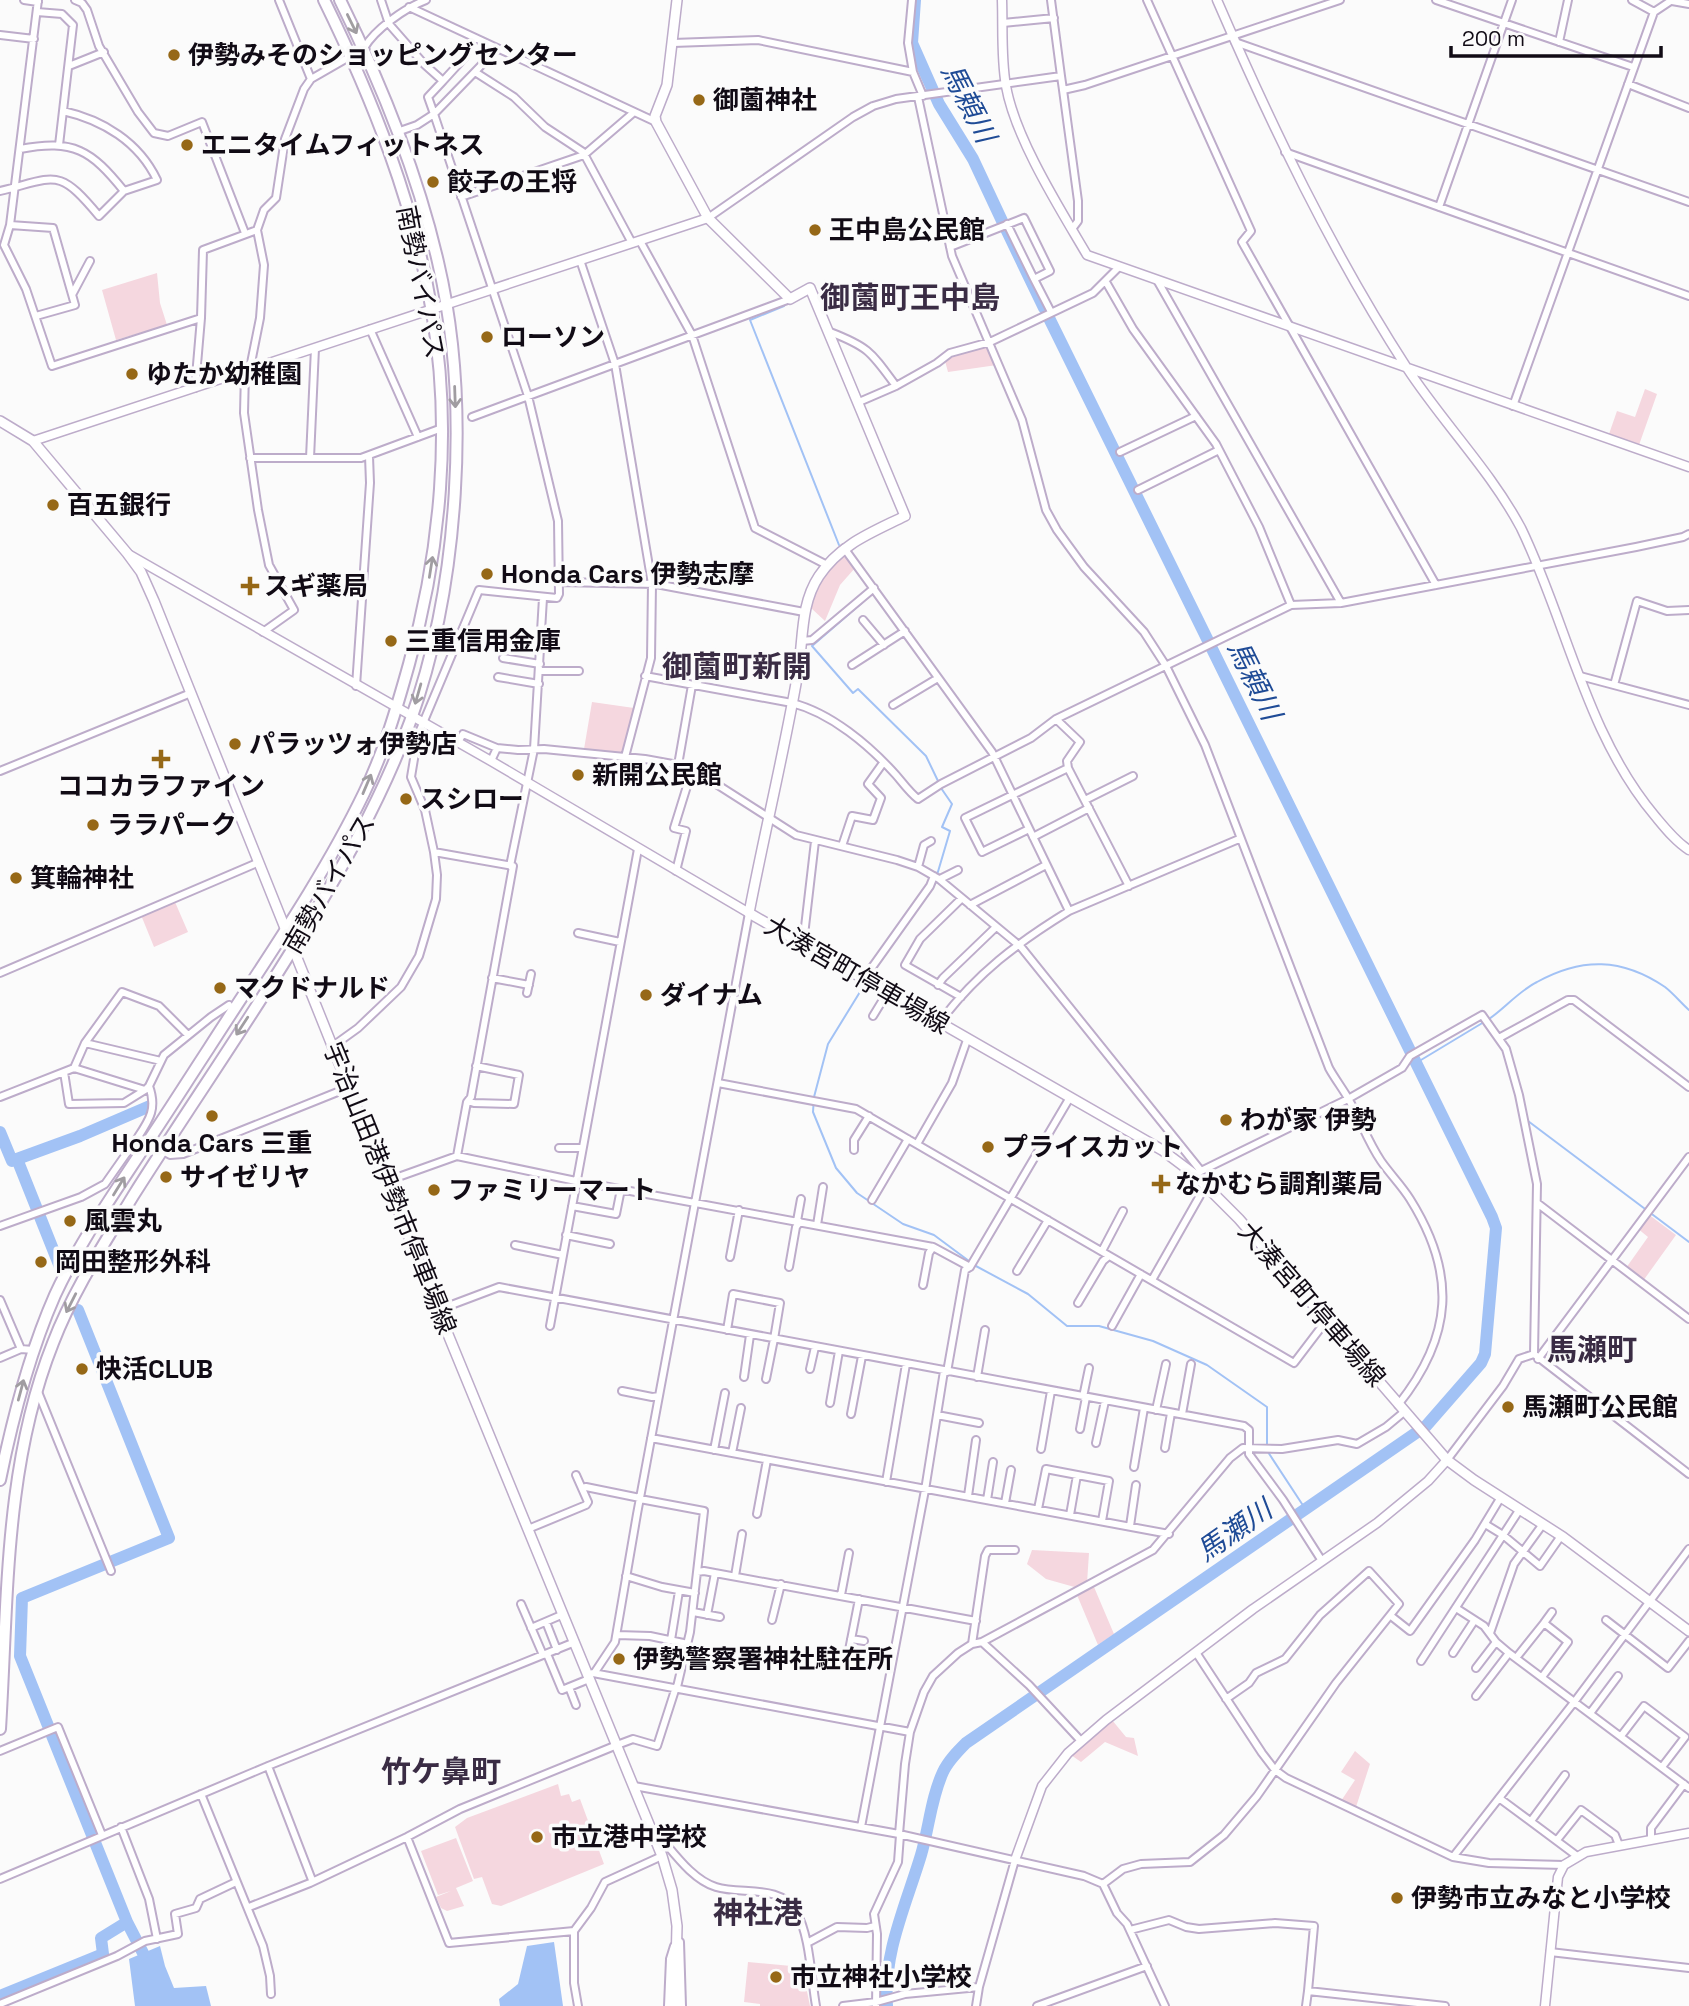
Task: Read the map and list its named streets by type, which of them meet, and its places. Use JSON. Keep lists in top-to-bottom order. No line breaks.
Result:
{"streets":{"highway":["南勢バイパス"],"main road":["大湊宮町停車場線","宇治山田港伊勢市停車場線"]},"crossings":[["南勢バイパス","宇治山田港伊勢市停車場線"]],"districts":["御薗町王中島","御薗町新開","馬瀬町","竹ケ鼻町","神社港"],"water":["馬頼川","馬瀬川"],"places":{"other":["伊勢みそのショッピングセンター","御薗神社","エニタイムフィットネス","餃子の王将","王中島公民館","ローソン","ゆたか幼稚園","百五銀行","Honda Cars 伊勢志摩","三重信用金庫","パラッツォ伊勢店","新開公民館","スシロー","ララパーク","箕輪神社","マクドナルド","ダイナム","Honda Cars 三重","わが家 伊勢","プライスカット","サイゼリヤ","ファミリーマート","風雲丸","岡田整形外科","快活CLUB","馬瀬町公民館","伊勢警察署神社駐在所","市立港中学校","伊勢市立みなと小学校","市立神社小学校"],"health":["スギ薬局","ココカラファイン","なかむら調剤薬局"]},"scale_bar":"200 m"}
